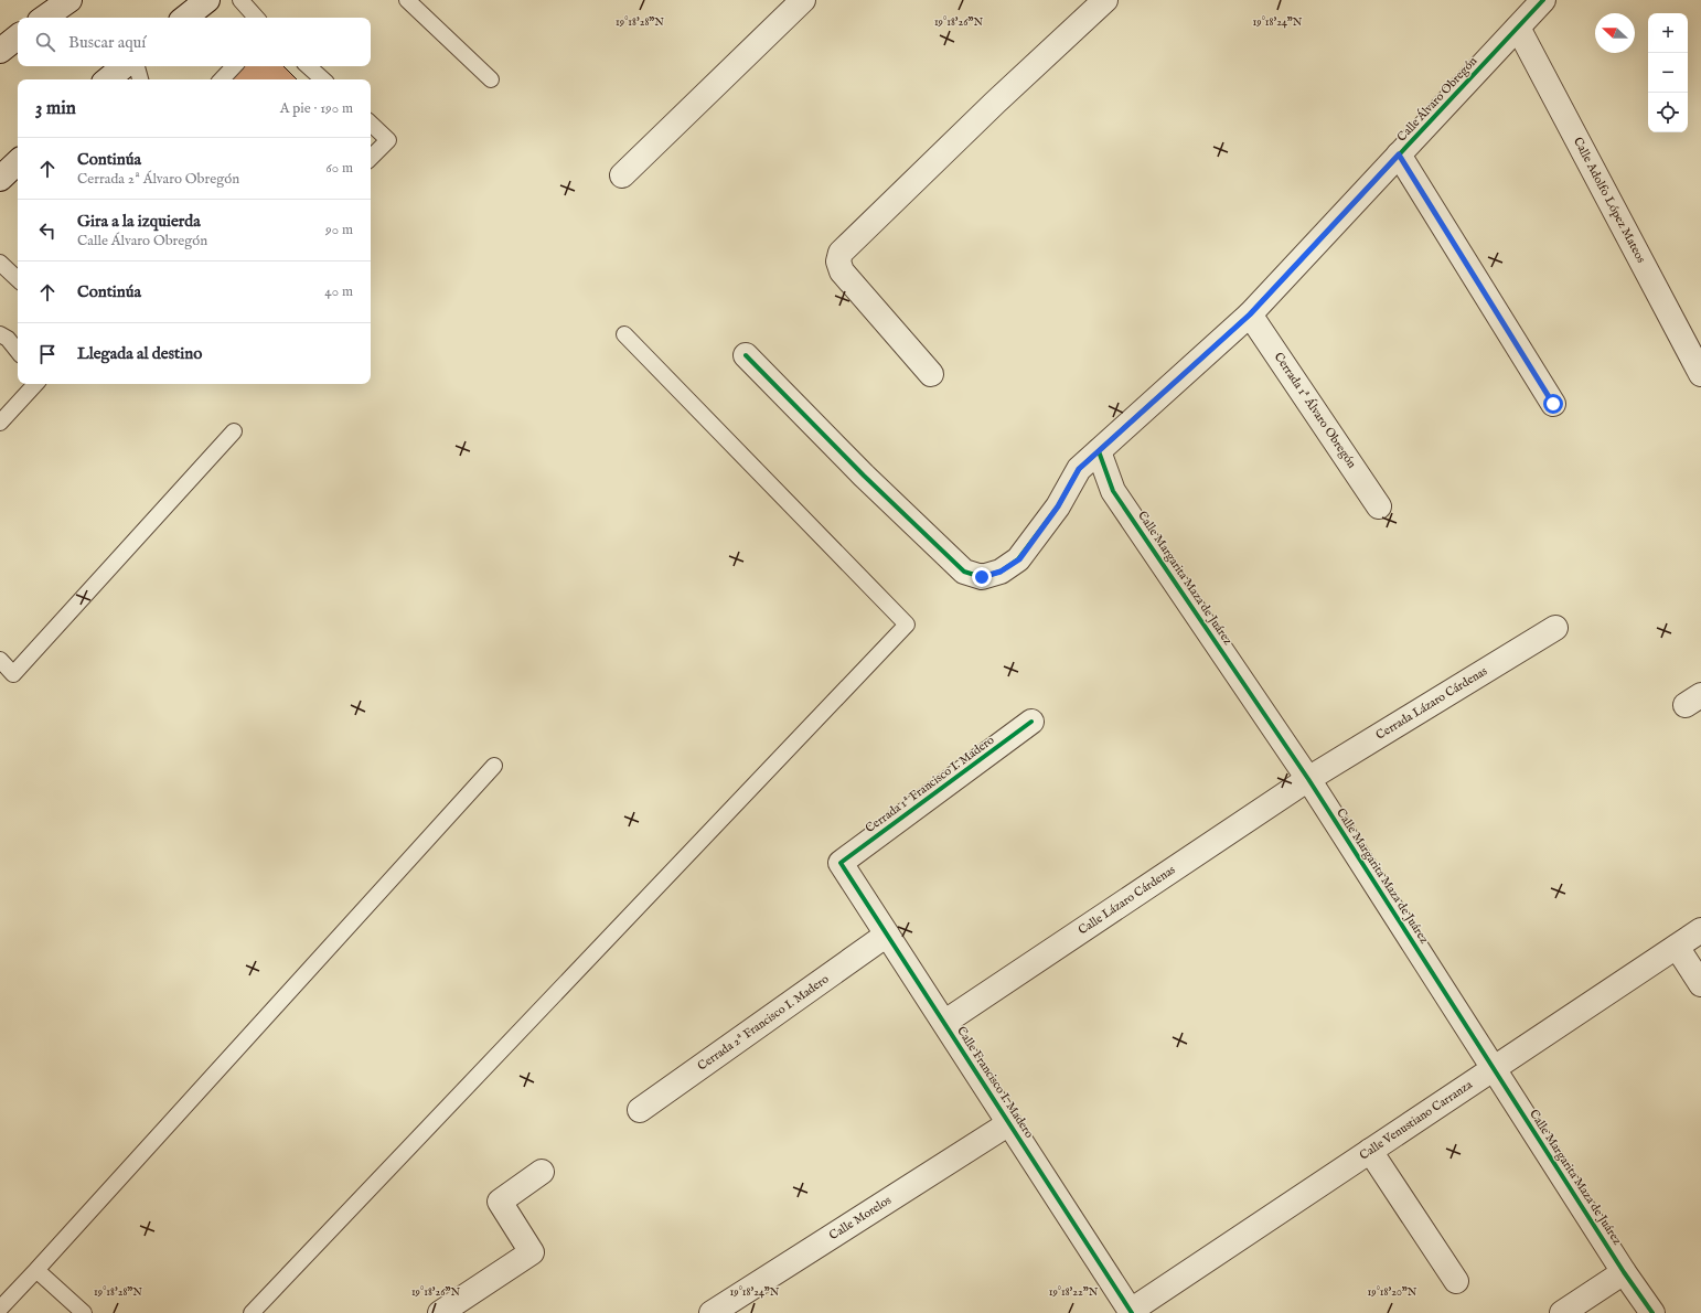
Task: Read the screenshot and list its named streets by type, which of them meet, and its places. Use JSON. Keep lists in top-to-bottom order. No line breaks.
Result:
{"streets":{"street":["Calle Álvaro Obregón","Calle Adolfo López Mateos","Cerrada 1ª Álvaro Obregón","Calle Margarita Maza de Juárez","Cerrada Lázaro Cárdenas","Cerrada 1ª Francisco I. Madero","Calle Lázaro Cárdenas","Cerrada 2ª Francisco I. Madero","Calle Francisco I. Madero","Calle Venustiano Carranza","Calle Morelos"]},"crossings":[["Calle Álvaro Obregón","Calle Adolfo López Mateos"],["Calle Álvaro Obregón","Cerrada 1ª Álvaro Obregón"],["Calle Álvaro Obregón","Calle Margarita Maza de Juárez"],["Calle Margarita Maza de Juárez","Cerrada Lázaro Cárdenas"],["Calle Margarita Maza de Juárez","Calle Lázaro Cárdenas"],["Calle Margarita Maza de Juárez","Calle Venustiano Carranza"],["Cerrada Lázaro Cárdenas","Calle Lázaro Cárdenas"],["Cerrada 1ª Francisco I. Madero","Calle Francisco I. Madero"],["Calle Lázaro Cárdenas","Calle Francisco I. Madero"],["Cerrada 2ª Francisco I. Madero","Calle Francisco I. Madero"],["Calle Francisco I. Madero","Calle Venustiano Carranza"],["Calle Francisco I. Madero","Calle Morelos"]],"north":"left","page":{"map_buttons":["+","−"],"search":"Buscar aquí","heading":["3 min","A pie · 190 m"],"list":[["Continúa","Cerrada 2ª Álvaro Obregón","60 m"],["Gira a la izquierda","Calle Álvaro Obregón","90 m"],["Continúa","40 m"],"Llegada al destino"]},"coordinates":["19°18'28\"N","19°18'26\"N","19°18'24\"N","19°18'22\"N","19°18'20\"N"]}
